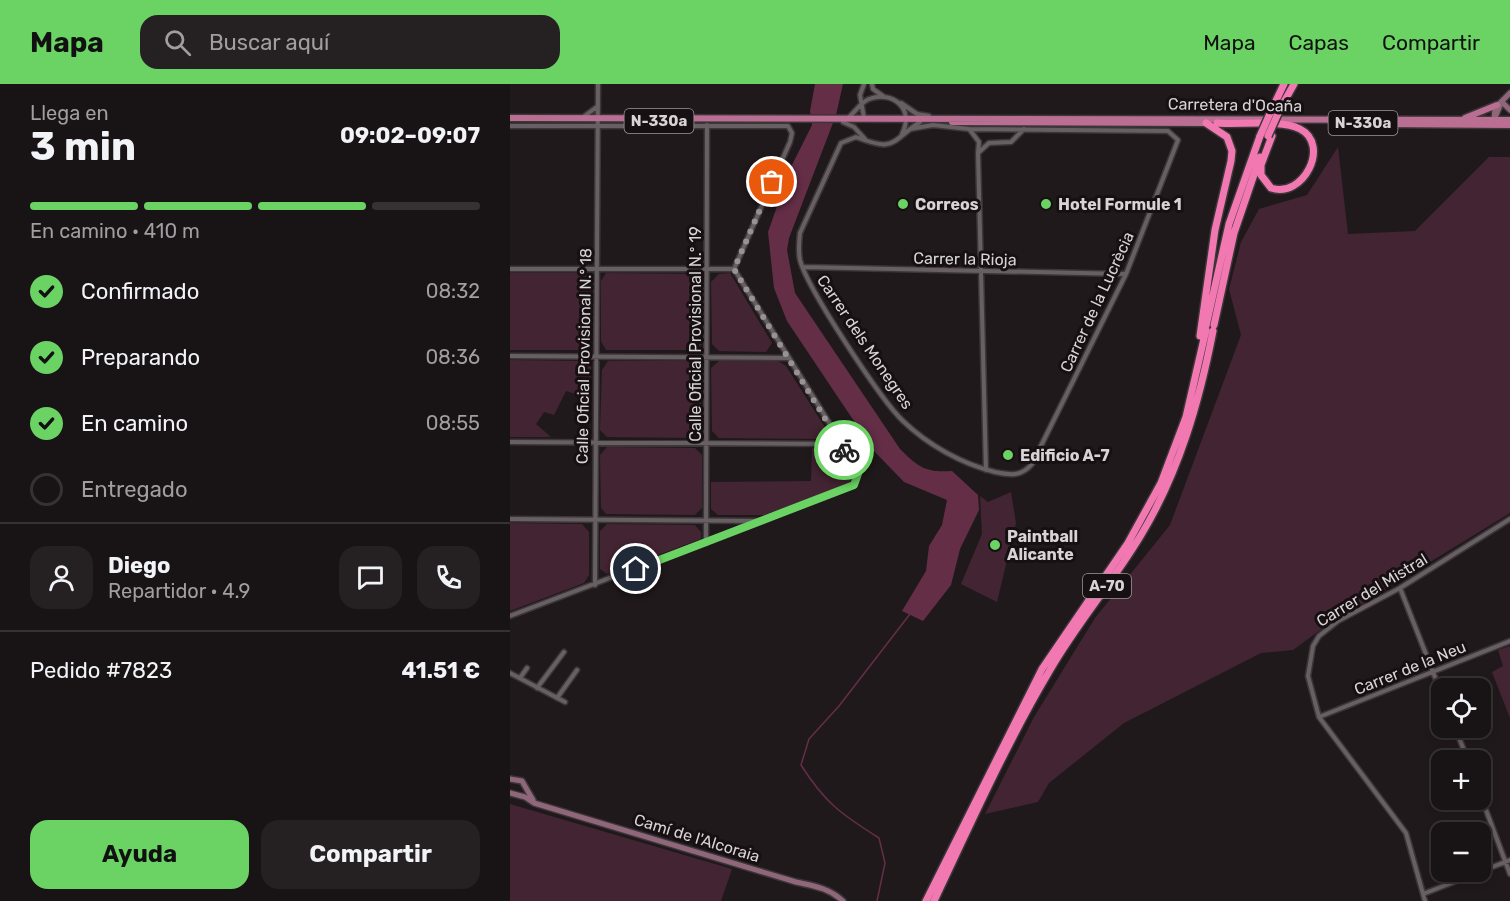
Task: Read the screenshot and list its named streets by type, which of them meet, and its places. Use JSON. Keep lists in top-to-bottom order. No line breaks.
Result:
{"streets":{"highway":["A-70"],"main road":["Carretera d'Ocaña","N-330a"],"street":["Carrer la Rioja","Carrer de la Lucrècia","Calle Oficial Provisional N.º 19","Carrer dels Monegres","Calle Oficial Provisional N.º 18","Carrer del Mistral","Carrer de la Neu","Camí de l'Alcoraia"]},"crossings":[["Carretera d'Ocaña","Carrer de la Lucrècia"],["Carretera d'Ocaña","Calle Oficial Provisional N.º 19"],["Carretera d'Ocaña","Carrer dels Monegres"],["Carretera d'Ocaña","Calle Oficial Provisional N.º 18"],["Carrer la Rioja","Carrer de la Lucrècia"],["Carrer la Rioja","Carrer dels Monegres"],["Carrer de la Lucrècia","Carrer dels Monegres"],["Carrer del Mistral","Carrer de la Neu"]],"places":["Correos","Hotel Formule 1","Edificio A-7","Paintball Alicante"],"page":{"header":"Mapa","search":"Buscar aquí","nav":["Mapa","Capas","Compartir"],"heading":["3 min","Llega en","09:02–09:07"],"panel":["Diego","Repartidor · 4.9","Pedido #7823","41.51 €"],"bar":"En camino · 410 m","list":[["Confirmado","08:32"],["Preparando","08:36"],["En camino","08:55"],"Entregado"],"map_buttons":["+","−"],"buttons":["Ayuda","Compartir"]}}
